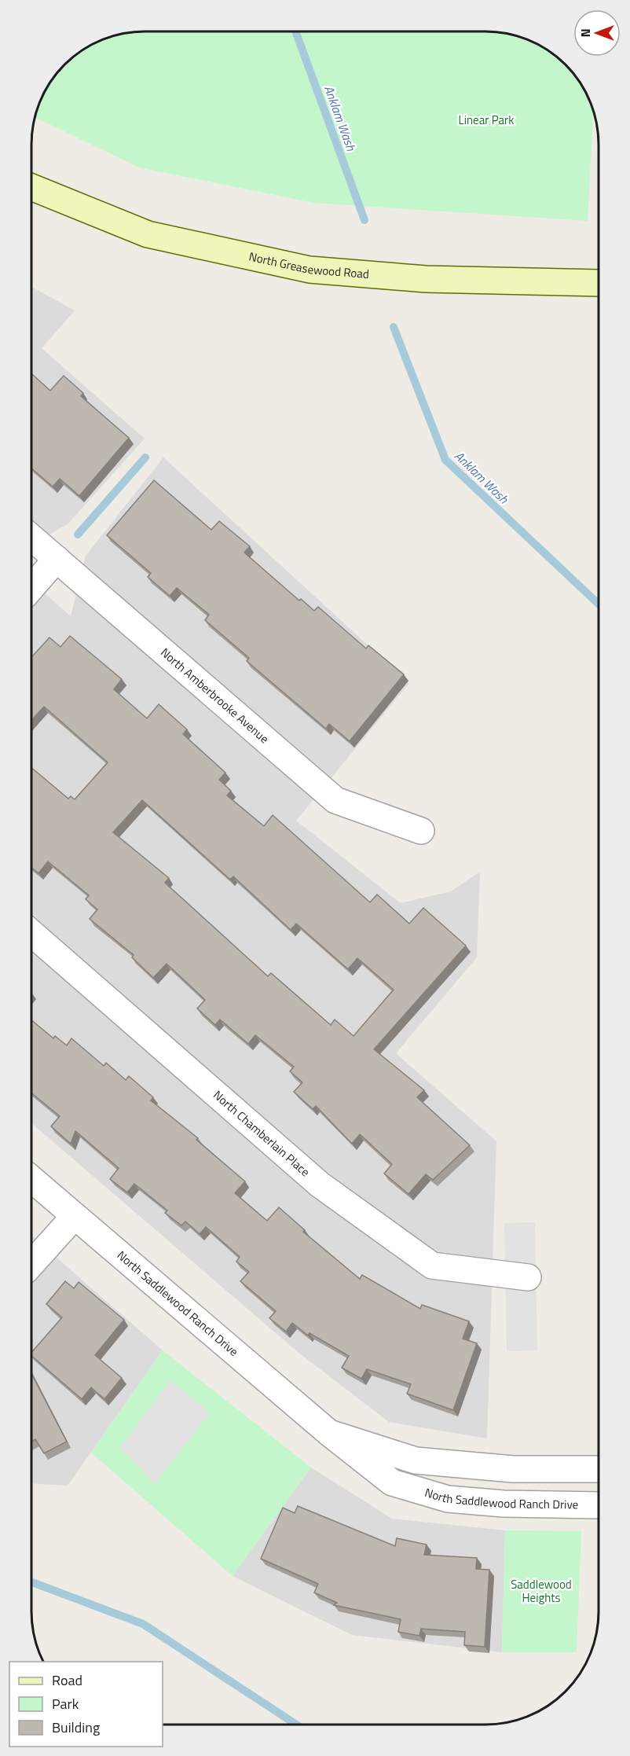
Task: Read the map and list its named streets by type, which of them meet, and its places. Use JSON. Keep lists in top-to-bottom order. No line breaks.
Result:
{"streets":{"street":["North Greasewood Road","North Amberbrooke Avenue","North Chamberlain Place","North Saddlewood Ranch Drive"]},"water":["Anklam Wash"],"parks":["Linear Park","Saddlewood Heights"],"legend":["Road","Park","Building"],"north":"left"}
